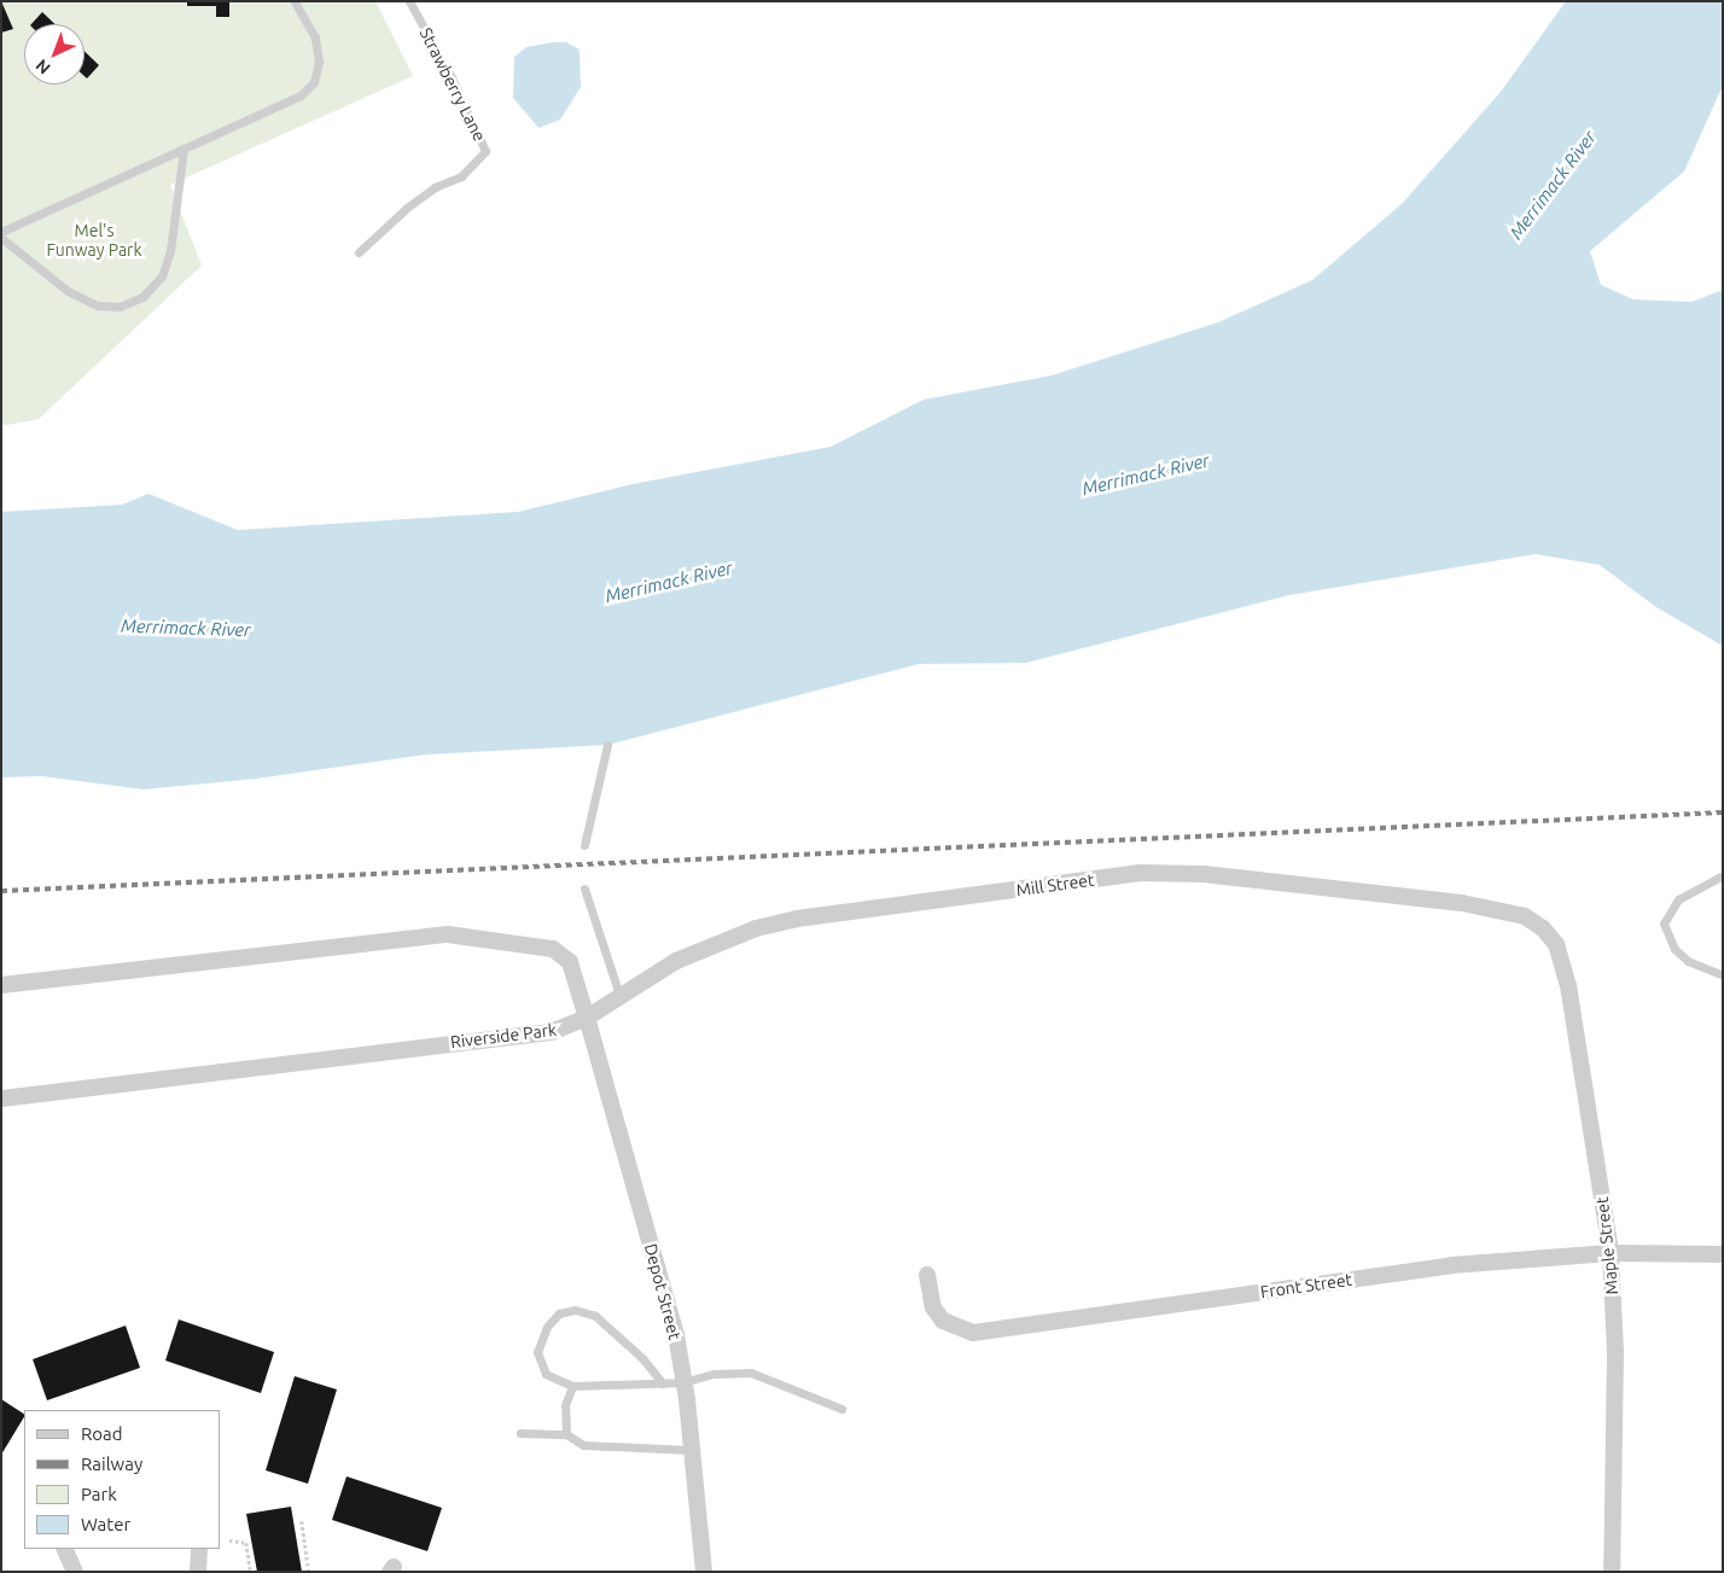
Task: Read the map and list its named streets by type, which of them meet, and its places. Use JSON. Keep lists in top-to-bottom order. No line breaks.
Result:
{"streets":{"street":["Mill Street","Riverside Park","Maple Street","Front Street","Depot Street"],"lane":["Strawberry Lane"]},"crossings":[["Mill Street","Riverside Park"],["Mill Street","Maple Street"],["Mill Street","Depot Street"],["Riverside Park","Depot Street"],["Maple Street","Front Street"]],"water":["Merrimack River"],"parks":["Mel's Funway Park"],"legend":["Road","Railway","Park","Water"],"north":"bottom left"}
